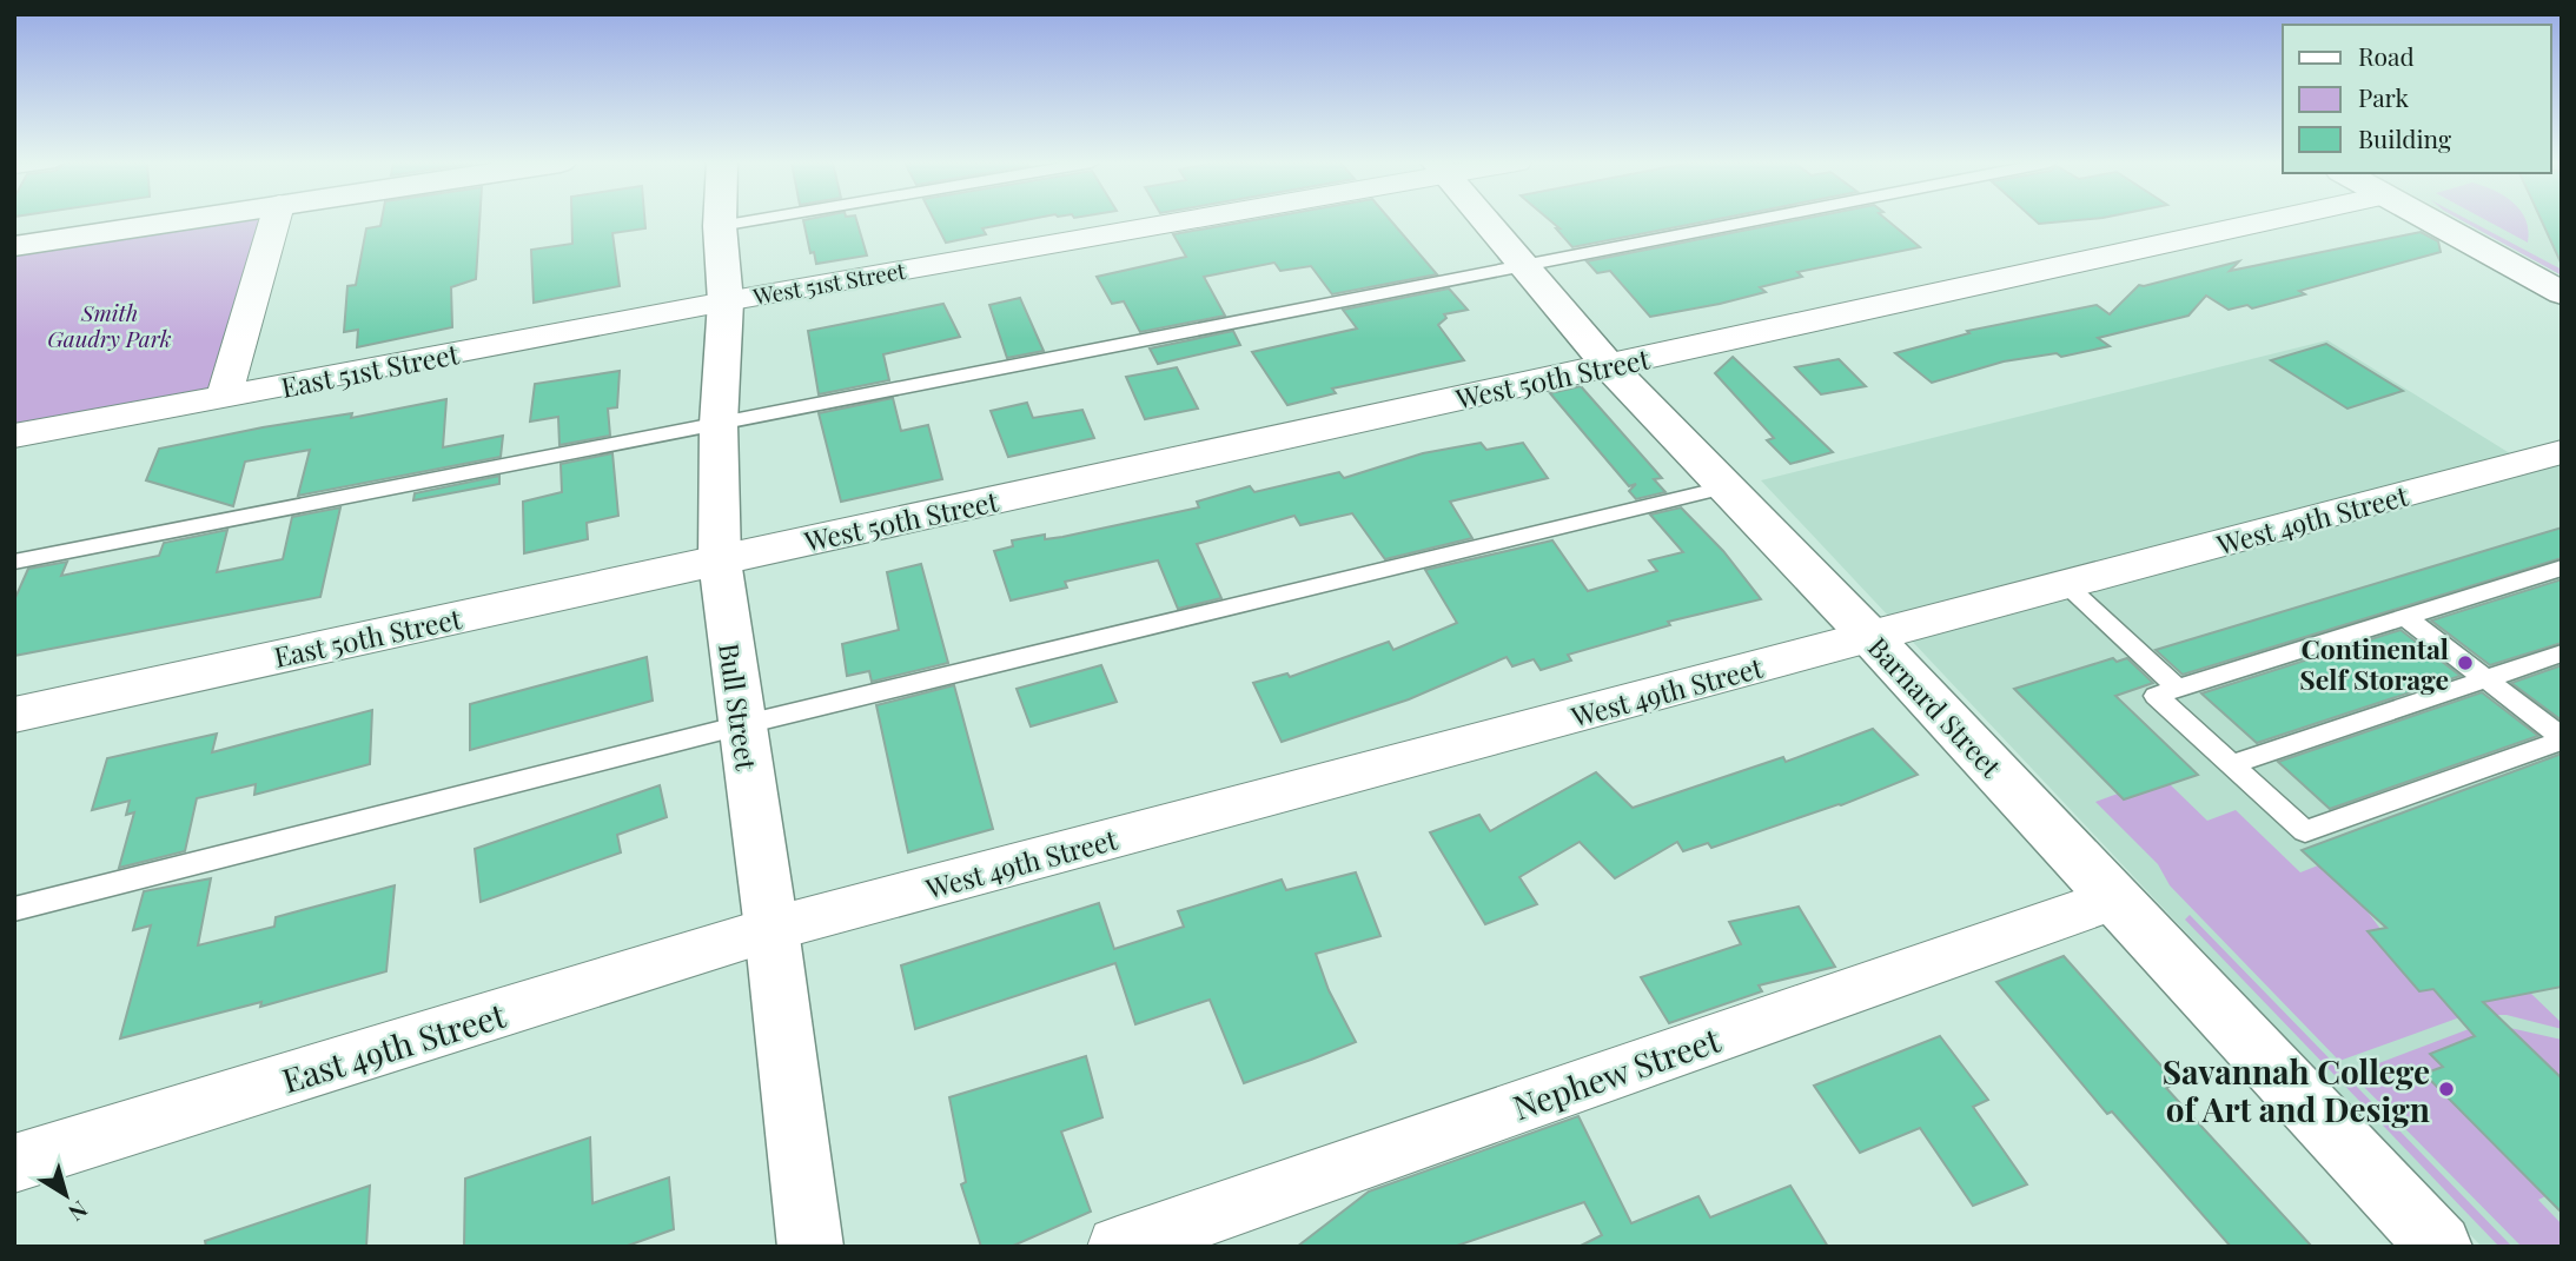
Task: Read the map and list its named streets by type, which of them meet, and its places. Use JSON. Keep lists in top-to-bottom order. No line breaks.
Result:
{"streets":{"street":["West 51st Street","East 51st Street","West 50th Street","West 49th Street","East 50th Street","Bull Street","Barnard Street","East 49th Street","Nephew Street"]},"crossings":[["West 51st Street","East 51st Street"],["West 51st Street","Bull Street"],["East 51st Street","Bull Street"],["West 50th Street","East 50th Street"],["West 50th Street","Bull Street"],["West 50th Street","Barnard Street"],["West 49th Street","Bull Street"],["West 49th Street","Barnard Street"],["West 49th Street","East 49th Street"],["East 50th Street","Bull Street"],["Bull Street","East 49th Street"],["Barnard Street","Nephew Street"]],"parks":["Smith Gaudry Park"],"places":["Continental Self Storage","Savannah College of Art and Design"],"legend":["Road","Park","Building"],"north":"bottom right"}
